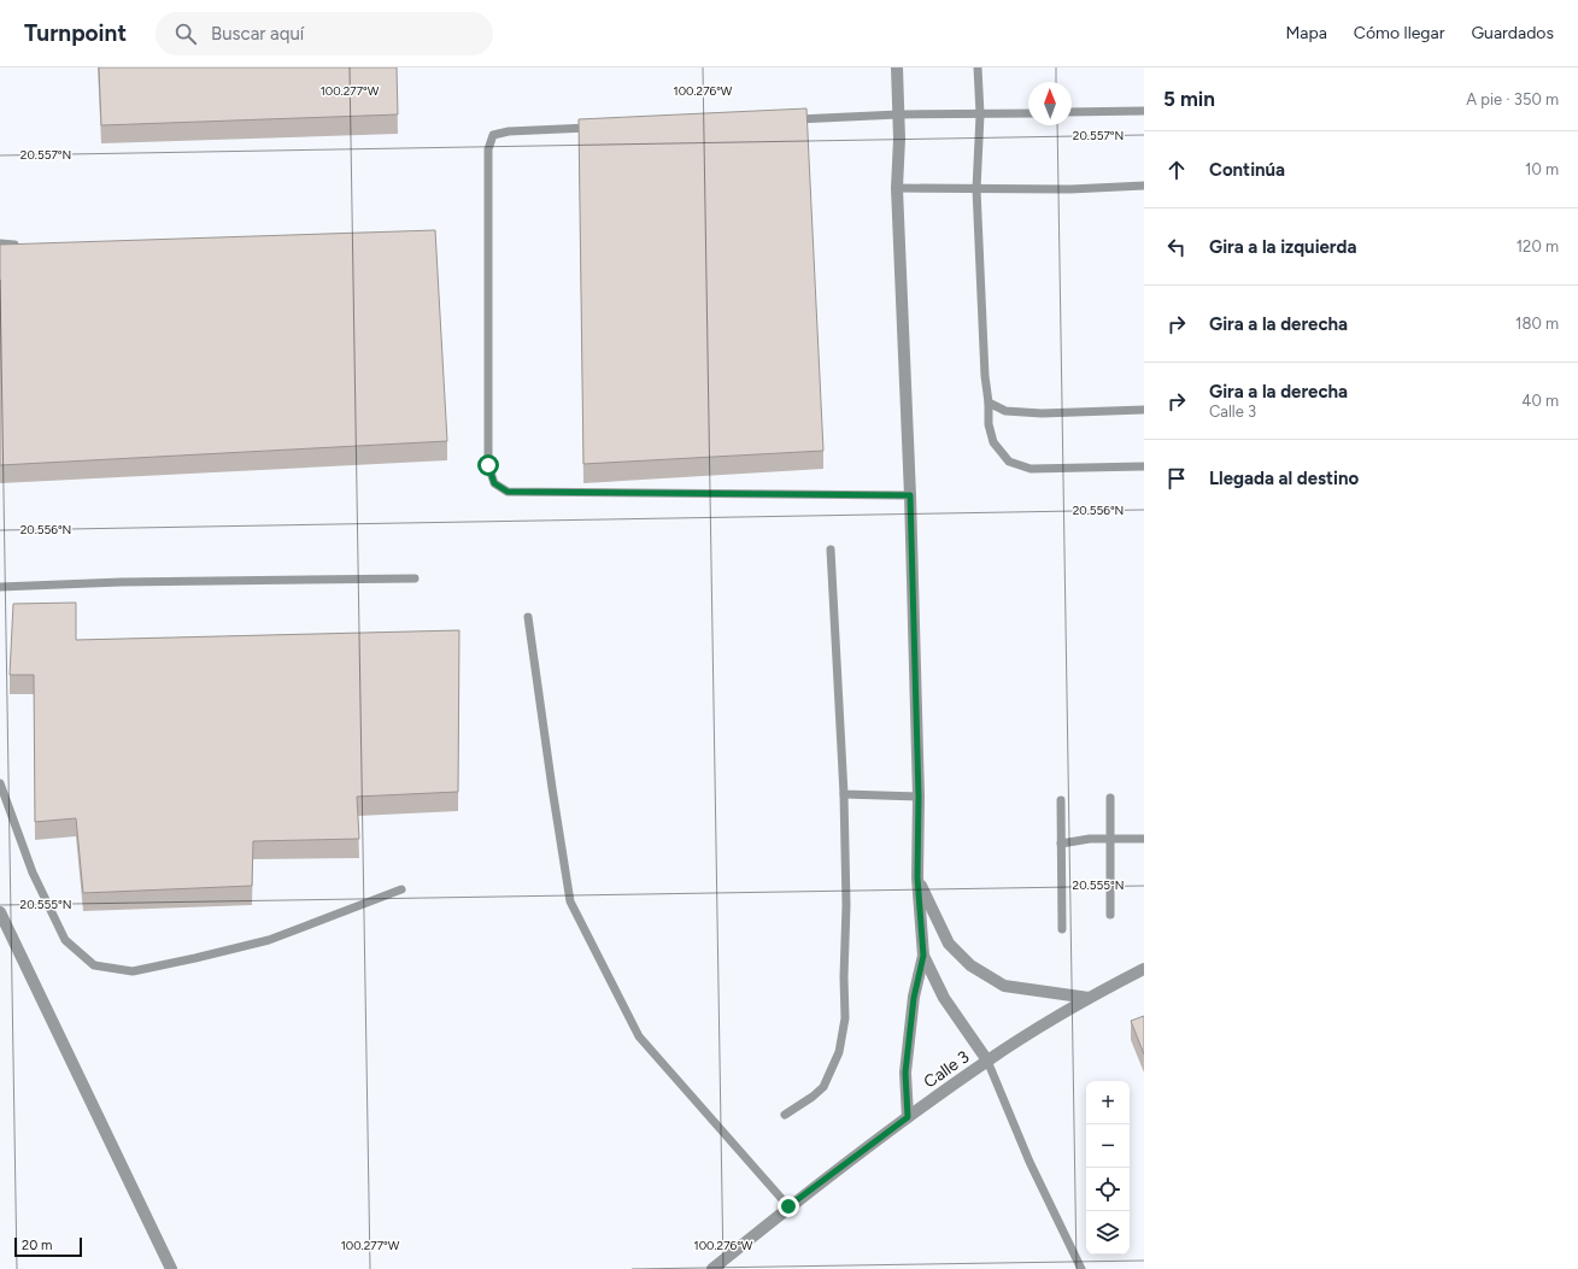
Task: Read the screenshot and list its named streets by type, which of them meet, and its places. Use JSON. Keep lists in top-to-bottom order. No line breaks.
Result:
{"streets":{"street":["Calle 3"]},"scale_bar":"20 m","north":"top","page":{"header":"Turnpoint","search":"Buscar aquí","nav":["Mapa","Cómo llegar","Guardados"],"heading":["5 min","A pie · 350 m"],"list":[["Continúa","10 m"],["Gira a la izquierda","120 m"],["Gira a la derecha","180 m"],["Gira a la derecha","Calle 3","40 m"],"Llegada al destino"],"map_buttons":["+","−"],"scale":"20 m"},"coordinates":["100.277°W","100.276°W","20.557°N","20.556°N","20.555°N"]}
